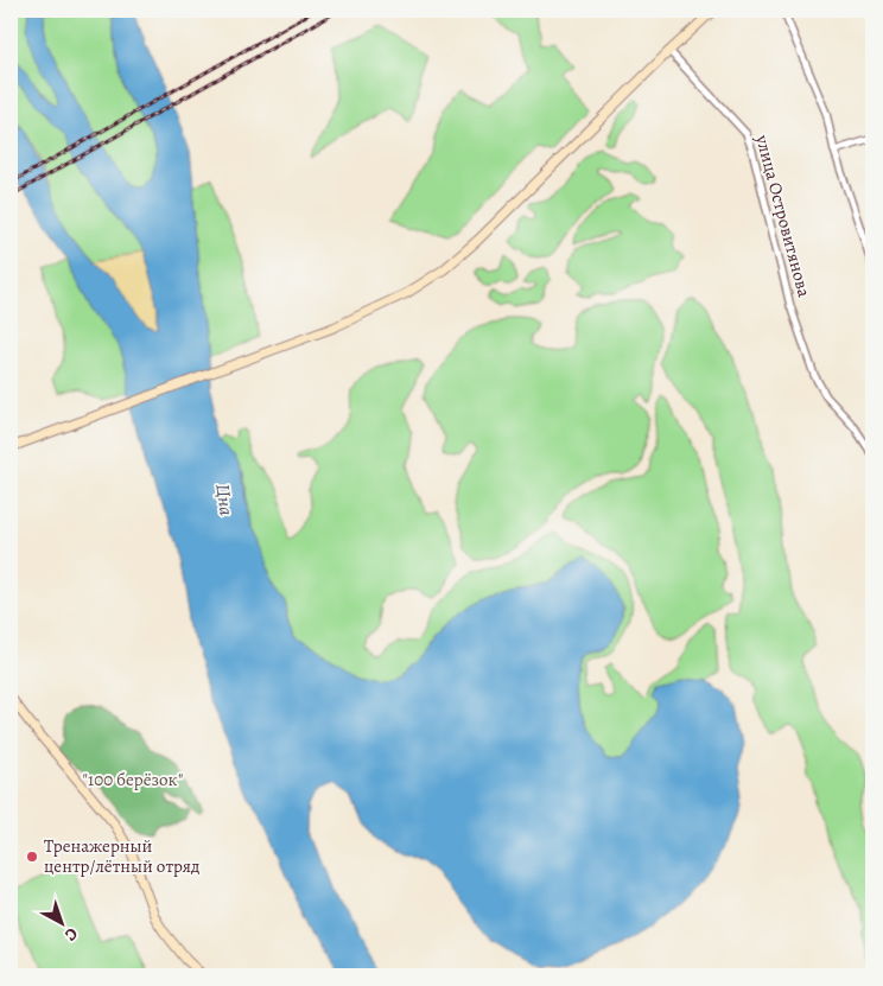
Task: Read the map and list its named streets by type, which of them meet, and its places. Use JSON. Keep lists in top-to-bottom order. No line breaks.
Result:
{"streets":{"street":["улица Островитянова"]},"water":["Цна"],"parks":["\"100 берёзок\""],"places":["Тренажерный центр/лётный отряд"],"north":"bottom right"}
